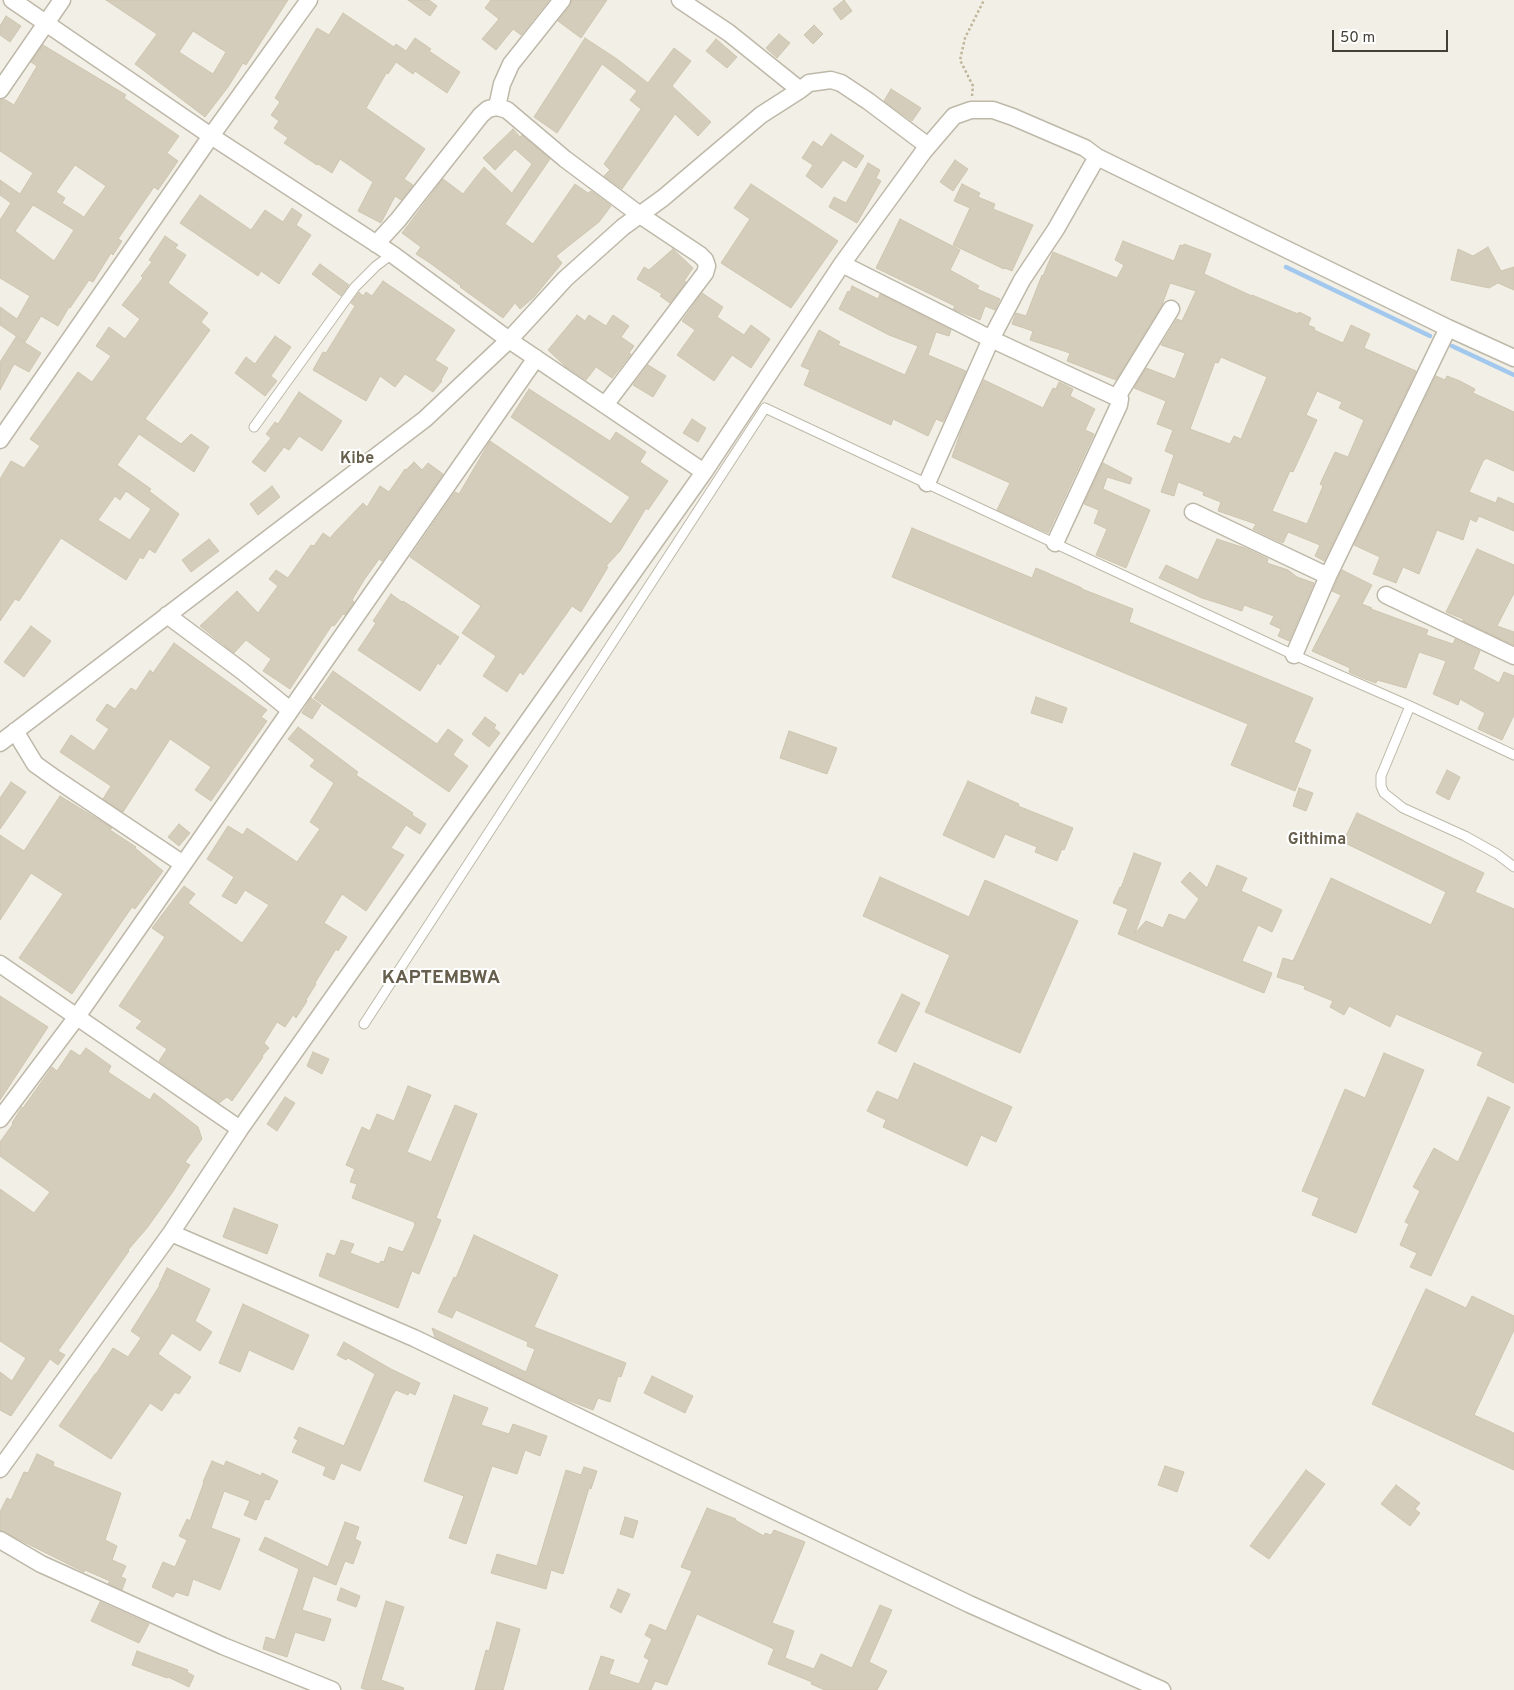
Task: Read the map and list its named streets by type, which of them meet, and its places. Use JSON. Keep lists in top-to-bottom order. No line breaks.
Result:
{"districts":["Kibe","Githima","KAPTEMBWA"],"scale_bar":"50 m"}
